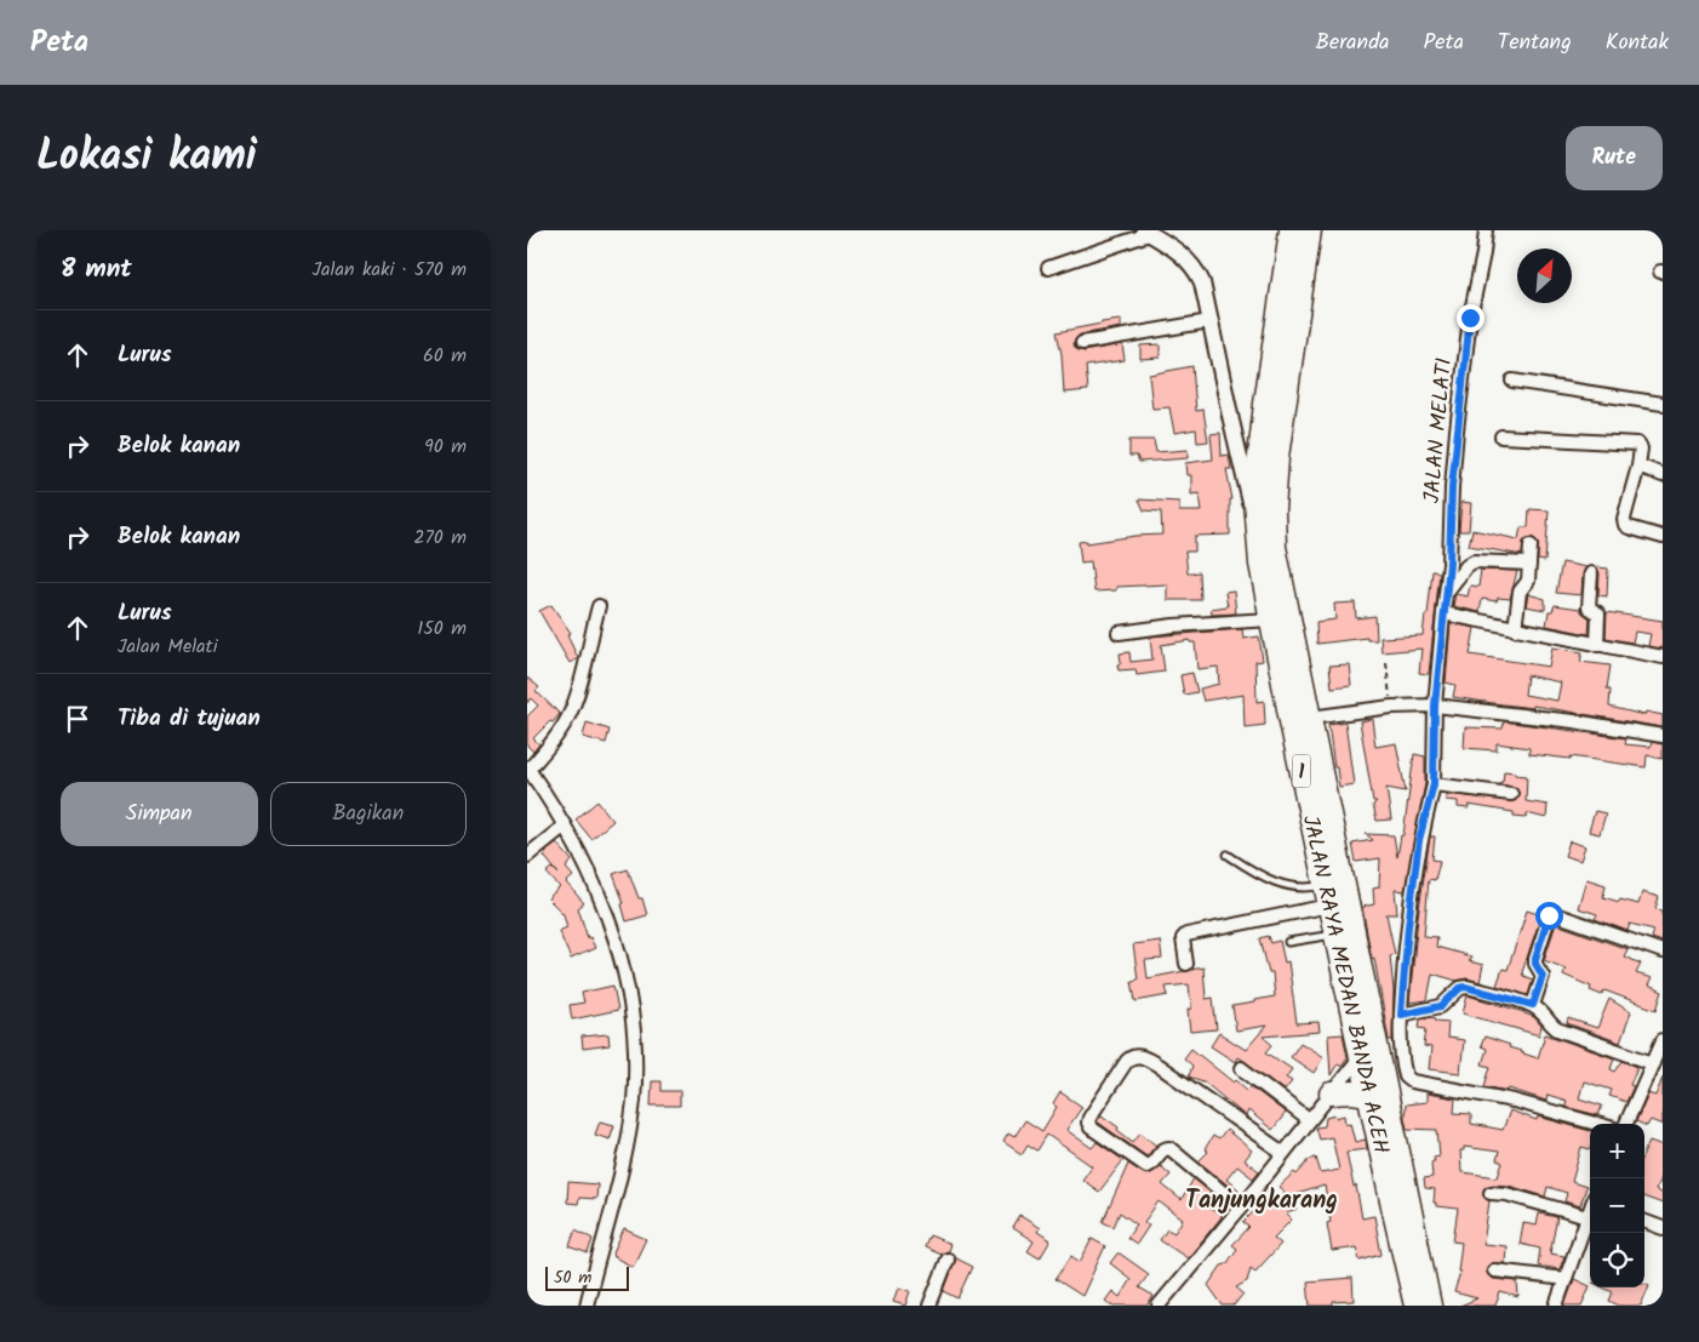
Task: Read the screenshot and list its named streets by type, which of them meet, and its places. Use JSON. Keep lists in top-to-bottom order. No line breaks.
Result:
{"streets":{"highway":["1","JALAN RAYA MEDAN BANDA ACEH"],"street":["JALAN MELATI"]},"districts":["Tanjungkarang"],"scale_bar":"50 m","north":"top right","page":{"header":"Peta","nav":["Beranda","Peta","Tentang","Kontak"],"title":"Lokasi kami","buttons":["Rute",["Simpan","Bagikan"]],"heading":["8 mnt","Jalan kaki · 570 m"],"list":[["Lurus","60 m"],["Belok kanan","90 m"],["Belok kanan","270 m"],["Lurus","Jalan Melati","150 m"],"Tiba di tujuan"],"map_buttons":["+","−"],"scale":"50 m"}}
